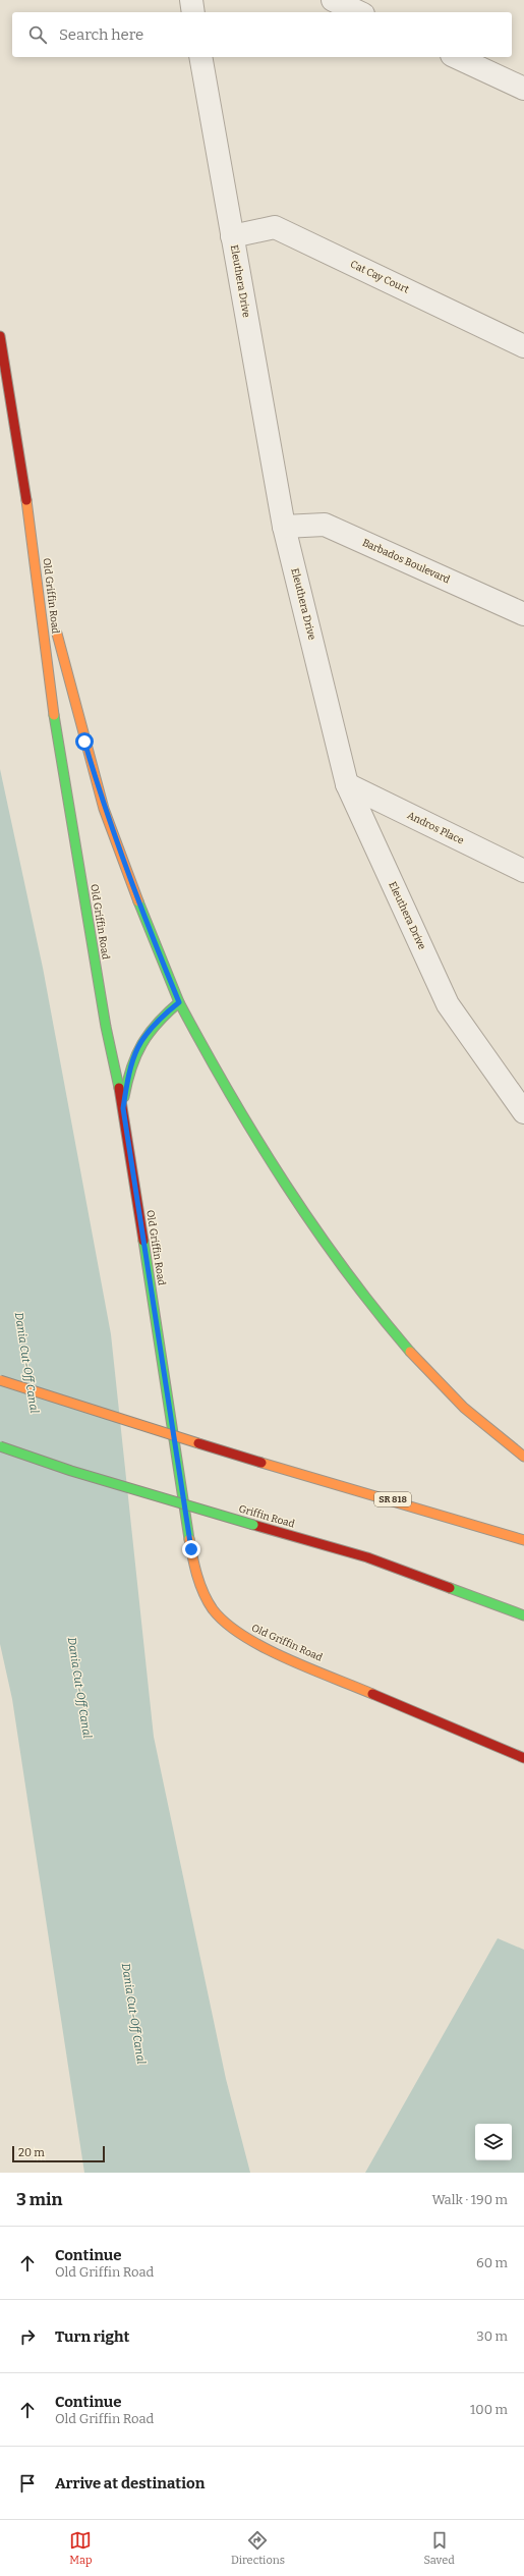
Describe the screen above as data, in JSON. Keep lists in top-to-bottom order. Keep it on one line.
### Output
{"streets":{"street":["Cat Cay Court","Eleuthera Drive","Barbados Boulevard","Old Griffin Road","Andros Place","SR 818","Griffin Road"]},"crossings":[["Cat Cay Court","Eleuthera Drive"],["Eleuthera Drive","Barbados Boulevard"],["Eleuthera Drive","Andros Place"]],"water":["Dania Cut-Off Canal"],"scale_bar":"20 m","page":{"search":"Search here","scale":"20 m","heading":["3 min","Walk · 190 m"],"list":[["Continue","Old Griffin Road","60 m"],["Turn right","30 m"],["Continue","Old Griffin Road","100 m"],"Arrive at destination"],"nav":["Map","Directions","Saved"]}}
